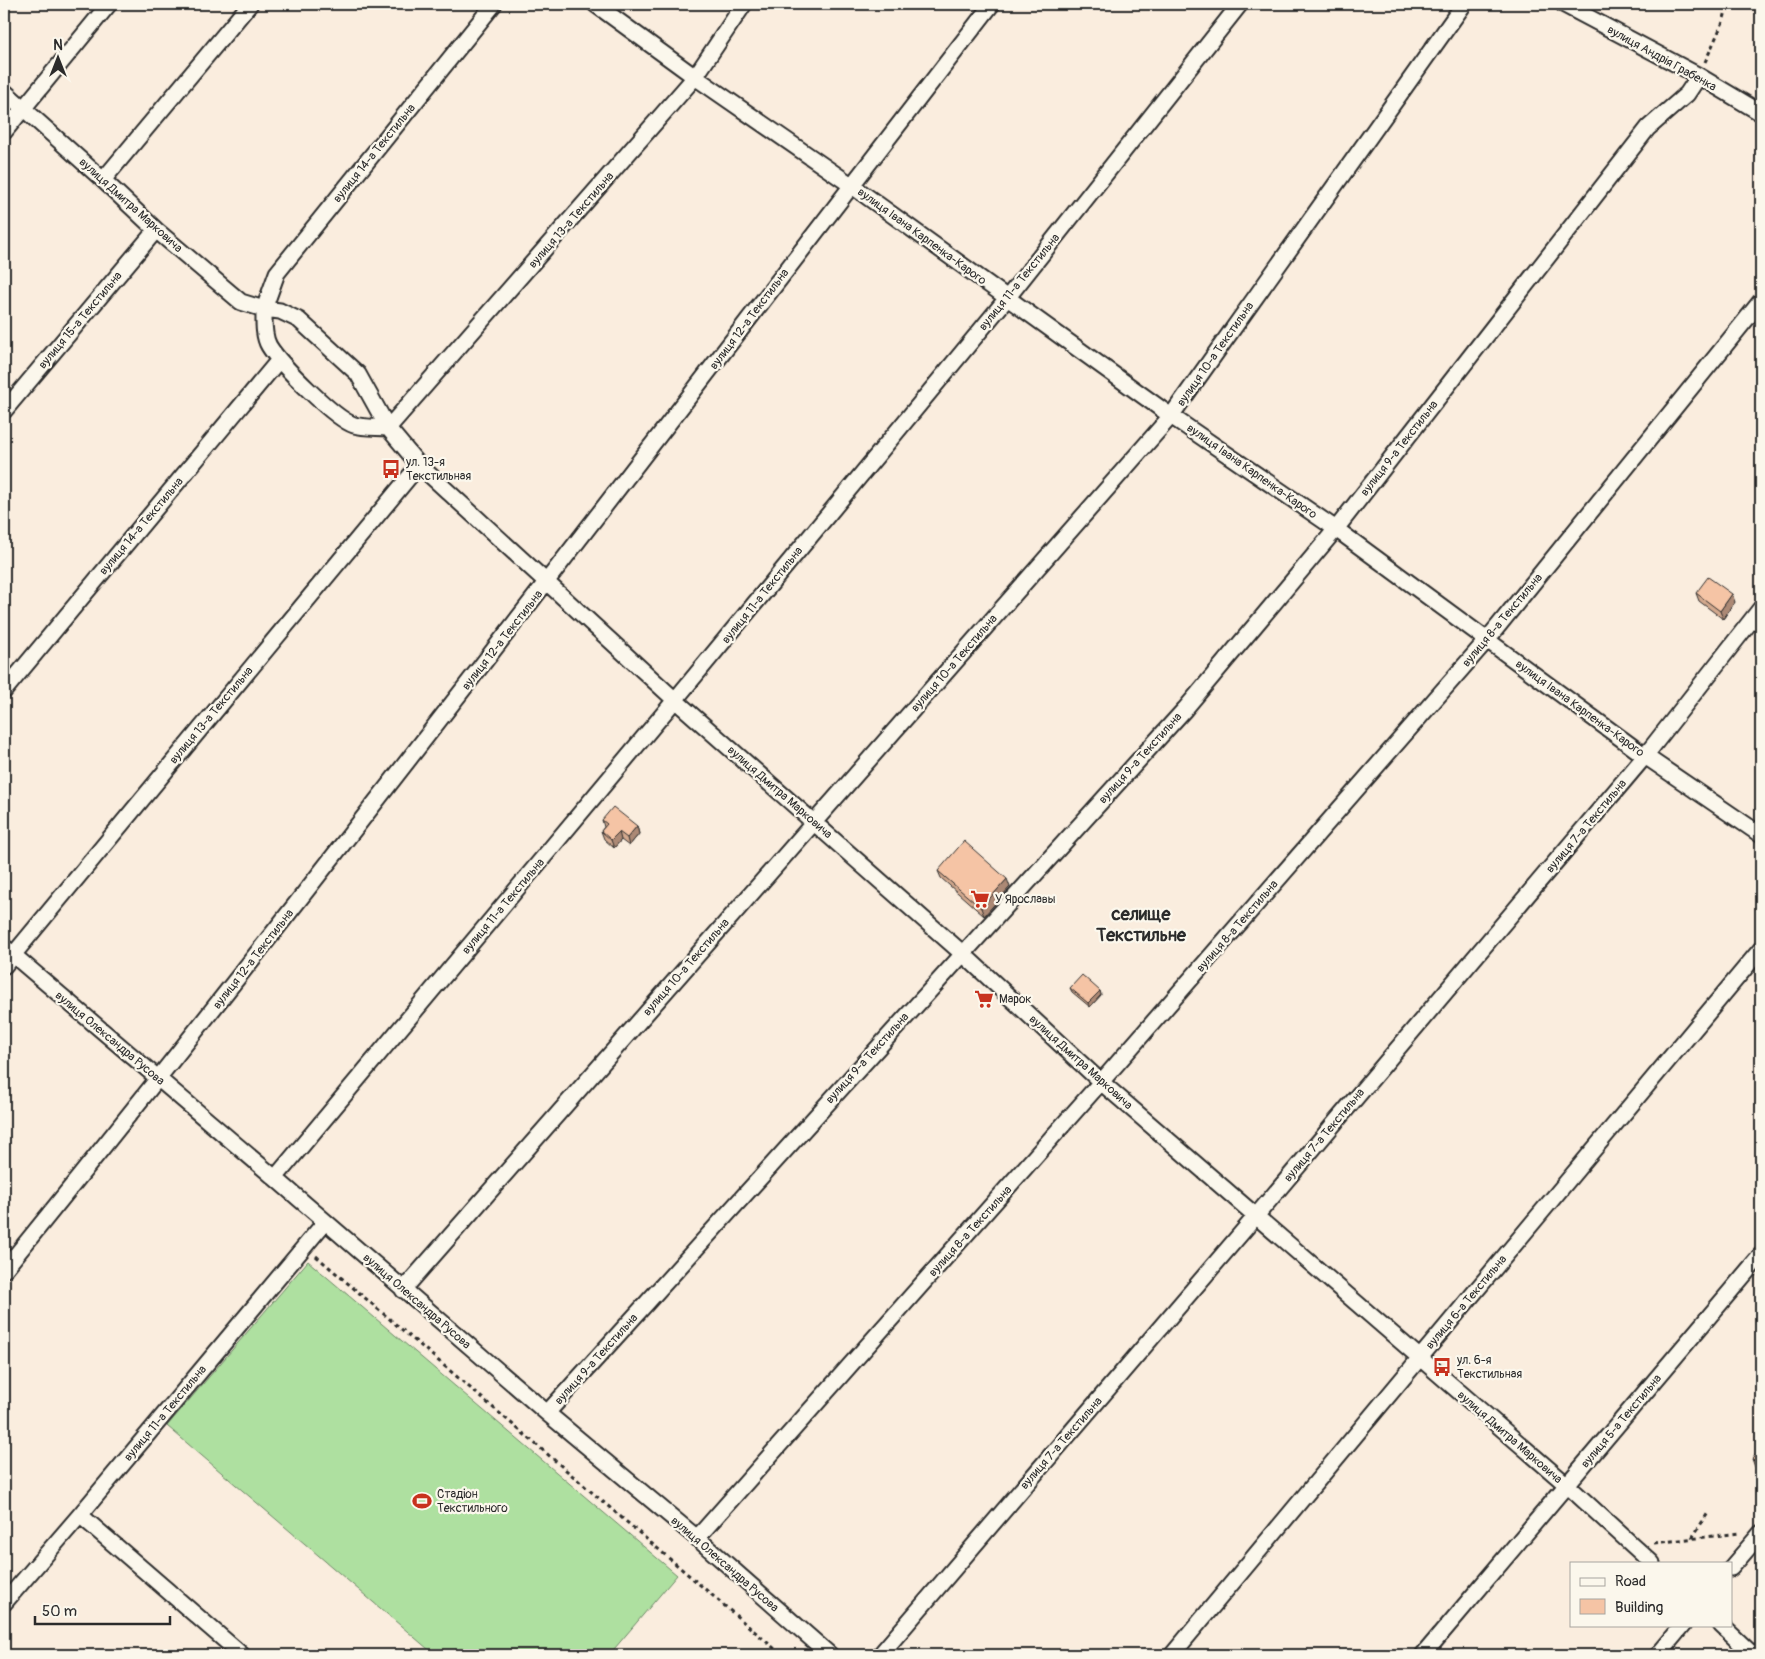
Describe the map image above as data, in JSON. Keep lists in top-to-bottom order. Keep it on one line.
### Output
{"streets":{"street":["вулиця Андрія Грабенка","вулиця 14-а Текстильна","вулиця Дмитра Марковича","вулиця 13-а Текстильна","вулиця Івана Карпенка-Карого","вулиця 11-а Текстильна","вулиця 12-а Текстильна","вулиця 15-а Текстильна","вулиця 10-а Текстильна","вулиця 9-а Текстильна","вулиця 8-а Текстильна","вулиця 7-а Текстильна","вулиця Олександра Русова","вулиця 6-а Текстильна","вулиця 5-а Текстильна"]},"crossings":[["вулиця Андрія Грабенка","вулиця 9-а Текстильна"],["вулиця 14-а Текстильна","вулиця Дмитра Марковича"],["вулиця Дмитра Марковича","вулиця 13-а Текстильна"],["вулиця Дмитра Марковича","вулиця 11-а Текстильна"],["вулиця Дмитра Марковича","вулиця 12-а Текстильна"],["вулиця Дмитра Марковича","вулиця 15-а Текстильна"],["вулиця Дмитра Марковича","вулиця 10-а Текстильна"],["вулиця Дмитра Марковича","вулиця 9-а Текстильна"],["вулиця Дмитра Марковича","вулиця 8-а Текстильна"],["вулиця Дмитра Марковича","вулиця 7-а Текстильна"],["вулиця Дмитра Марковича","вулиця 6-а Текстильна"],["вулиця Дмитра Марковича","вулиця 5-а Текстильна"],["вулиця 13-а Текстильна","вулиця Івана Карпенка-Карого"],["вулиця 13-а Текстильна","вулиця Олександра Русова"],["вулиця Івана Карпенка-Карого","вулиця 11-а Текстильна"],["вулиця Івана Карпенка-Карого","вулиця 12-а Текстильна"],["вулиця Івана Карпенка-Карого","вулиця 10-а Текстильна"],["вулиця Івана Карпенка-Карого","вулиця 9-а Текстильна"],["вулиця Івана Карпенка-Карого","вулиця 8-а Текстильна"],["вулиця Івана Карпенка-Карого","вулиця 7-а Текстильна"],["вулиця 11-а Текстильна","вулиця Олександра Русова"],["вулиця 12-а Текстильна","вулиця Олександра Русова"],["вулиця 10-а Текстильна","вулиця Олександра Русова"],["вулиця 9-а Текстильна","вулиця Олександра Русова"],["вулиця 8-а Текстильна","вулиця Олександра Русова"]],"districts":["селище Текстильне"],"places":{"bus stop":["ул. 13-я Текстильная","ул. 6-я Текстильная"],"supermarket":["У Ярославы","Марок"],"sports":["Стадіон Текстильного"]},"legend":["Road","Building"],"scale_bar":"50 m","north":"top"}
